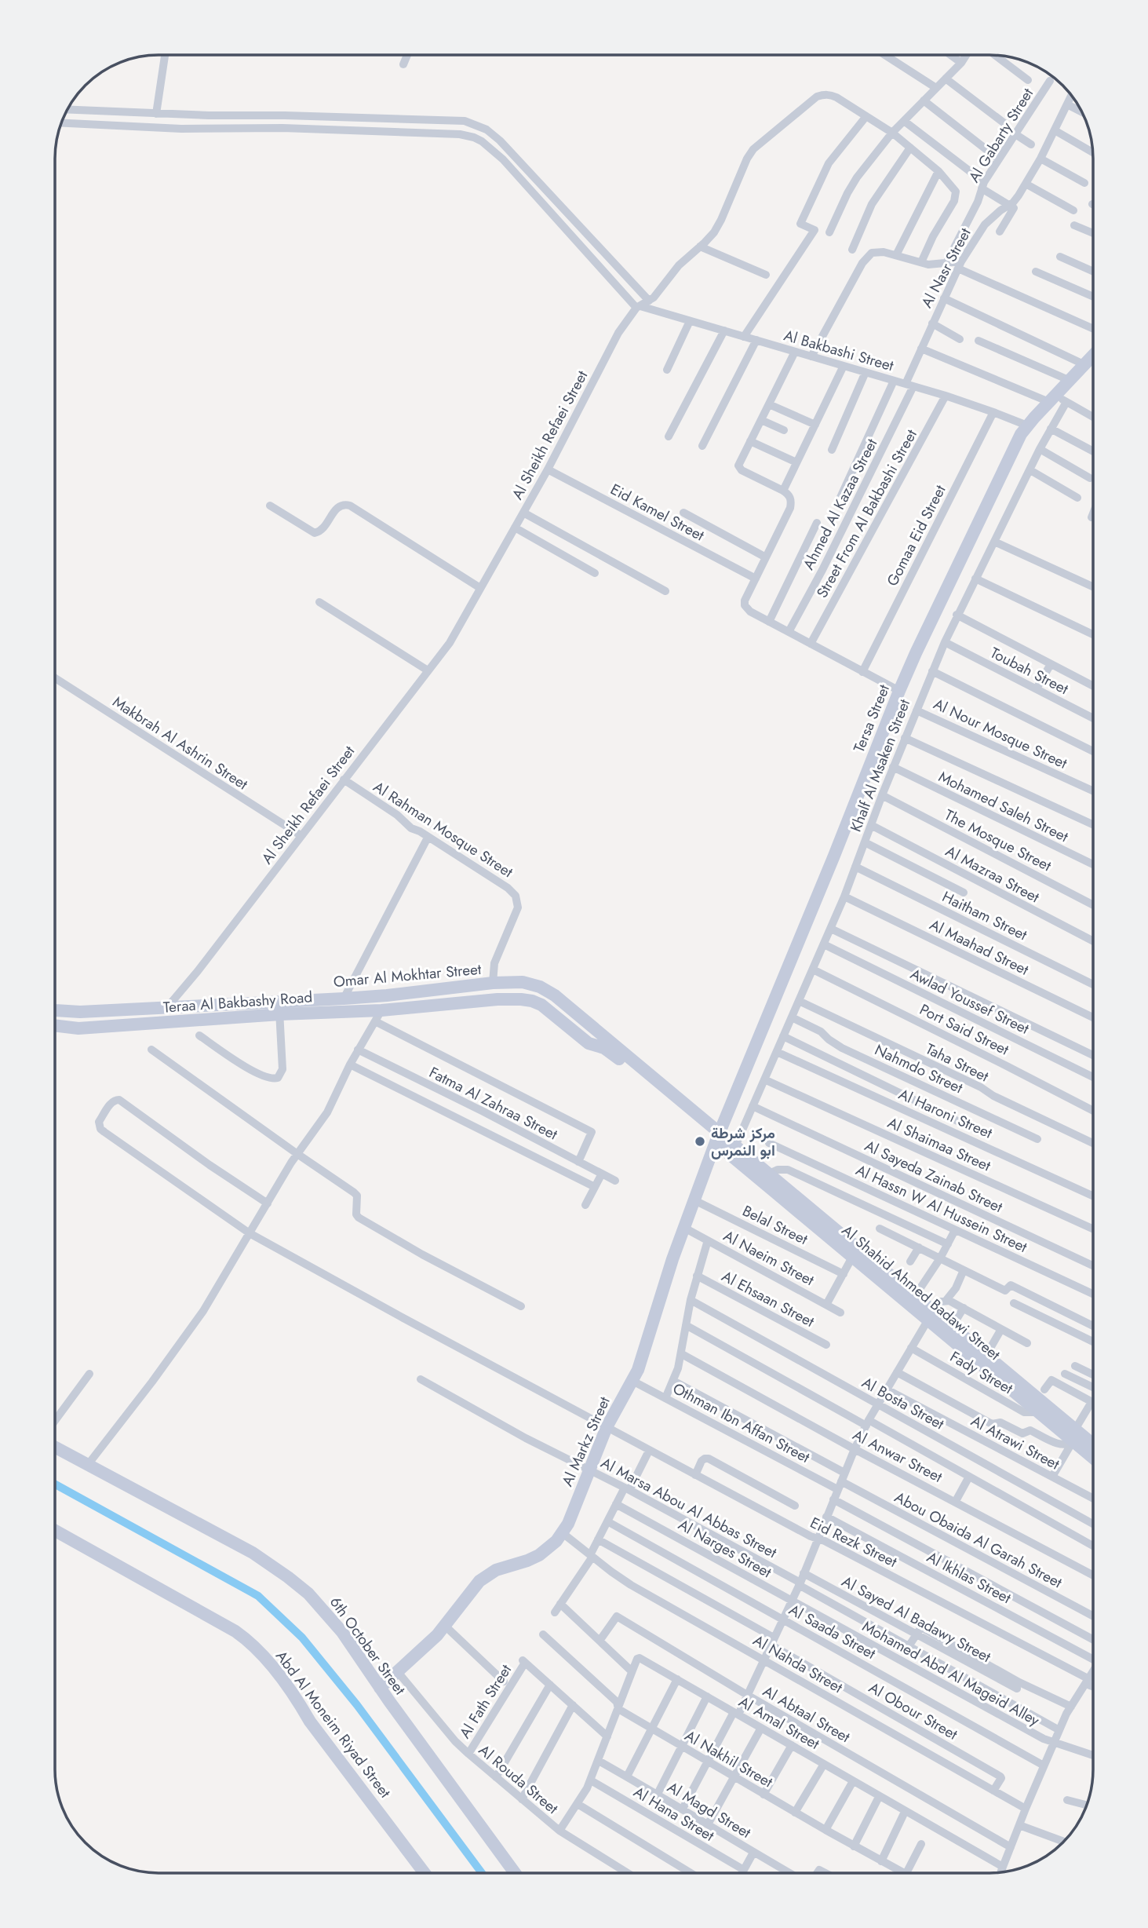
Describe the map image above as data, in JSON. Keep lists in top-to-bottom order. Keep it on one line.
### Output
{"streets":{"street":["Al Gabarty Street","Al Nasr Street","Al Bakbashi Street","Al Sheikh Refaei Street","Ahmed Al Kazaa Street","Eid Kamel Street","Street From Al Bakbashi Street","Gomaa Eid Street","Toubah Street","Tersa Street","Al Nour Mosque Street","Makbrah Al Ashrin Street","Khalf Al Msaken Street","Mohamed Saleh Street","Al Rahman Mosque Street","The Mosque Street","Al Mazraa Street","Haitham Street","Al Maahad Street","Omar Al Mokhtar Street","Awlad Youssef Street","Teraa Al Bakbashy Road","Port Said Street","Taha Street","Nahmdo Street","Fatma Al Zahraa Street","Al Haroni Street","Al Shaimaa Street","Al Sayeda Zainab Street","Al Hassn W Al Hussein Street","Belal Street","Al Naeim Street","Al Shahid Ahmed Badawi Street","Al Ehsaan Street","Fady Street","Al Bosta Street","Othman Ibn Affan Street","Al Markz Street","Al Atrawi Street","Al Anwar Street","Al Marsa Abou Al Abbas Street","Abou Obaida Al Garah Street","Eid Rezk Street","Al Narges Street","Al Ikhlas Street","Al Sayed Al Badawy Street","Al Saada Street","6th October Street","Al Nahda Street","Mohamed Abd Al Mageid Alley","Al Fath Street","Al Obour Street","Al Abtaal Street","Al Amal Street","Abd Al Moneim Riyad Street","Al Nakhil Street","Al Rouda Street","Al Magd Street","Al Hana Street"]},"crossings":[["Al Nasr Street","Al Bakbashi Street"],["Al Nasr Street","Ahmed Al Kazaa Street"],["Al Bakbashi Street","Al Sheikh Refaei Street"],["Al Bakbashi Street","Ahmed Al Kazaa Street"],["Al Bakbashi Street","Street From Al Bakbashi Street"],["Al Bakbashi Street","Gomaa Eid Street"],["Al Bakbashi Street","Tersa Street"],["Al Sheikh Refaei Street","Eid Kamel Street"],["Al Sheikh Refaei Street","Makbrah Al Ashrin Street"],["Al Sheikh Refaei Street","Al Rahman Mosque Street"],["Al Sheikh Refaei Street","Omar Al Mokhtar Street"],["Toubah Street","Khalf Al Msaken Street"],["Tersa Street","Khalf Al Msaken Street"],["Tersa Street","Omar Al Mokhtar Street"],["Tersa Street","Al Shahid Ahmed Badawi Street"],["Tersa Street","Al Markz Street"],["Al Nour Mosque Street","Khalf Al Msaken Street"],["Khalf Al Msaken Street","Mohamed Saleh Street"],["Khalf Al Msaken Street","The Mosque Street"],["Khalf Al Msaken Street","Al Mazraa Street"],["Khalf Al Msaken Street","Haitham Street"],["Khalf Al Msaken Street","Al Maahad Street"],["Khalf Al Msaken Street","Awlad Youssef Street"],["Khalf Al Msaken Street","Port Said Street"],["Khalf Al Msaken Street","Taha Street"],["Khalf Al Msaken Street","Nahmdo Street"],["Khalf Al Msaken Street","Al Haroni Street"],["Khalf Al Msaken Street","Al Shaimaa Street"],["Khalf Al Msaken Street","Al Sayeda Zainab Street"],["Khalf Al Msaken Street","Al Shahid Ahmed Badawi Street"],["Al Rahman Mosque Street","Omar Al Mokhtar Street"],["Omar Al Mokhtar Street","Teraa Al Bakbashy Road"],["Omar Al Mokhtar Street","Al Shahid Ahmed Badawi Street"],["Omar Al Mokhtar Street","Al Markz Street"],["Belal Street","Al Markz Street"],["Al Naeim Street","Al Markz Street"],["Al Shahid Ahmed Badawi Street","Fady Street"],["Al Shahid Ahmed Badawi Street","Al Markz Street"],["Othman Ibn Affan Street","Al Markz Street"],["Othman Ibn Affan Street","Abou Obaida Al Garah Street"],["Al Markz Street","Al Marsa Abou Al Abbas Street"],["Al Markz Street","Eid Rezk Street"],["Al Markz Street","6th October Street"],["Al Markz Street","Al Nahda Street"],["Al Markz Street","Al Rouda Street"],["Al Narges Street","Mohamed Abd Al Mageid Alley"],["Al Nahda Street","Al Obour Street"],["Al Fath Street","Al Rouda Street"]],"places":["مركز شرطة ابو النمرس"]}
